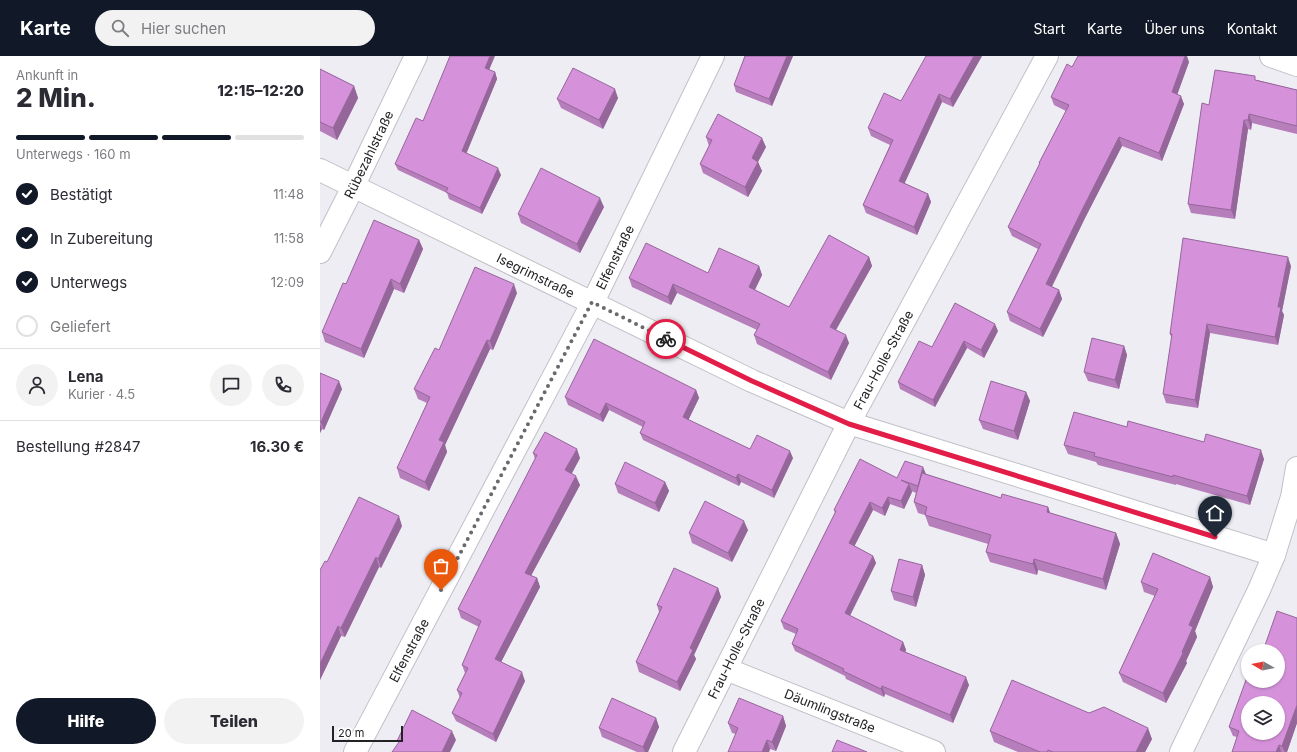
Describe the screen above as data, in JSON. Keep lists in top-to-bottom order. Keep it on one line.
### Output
{"streets":{"street":["Rübezahlstraße","Elfenstraße","Isegrimstraße","Frau-Holle-Straße","Däumlingstraße"]},"crossings":[["Rübezahlstraße","Isegrimstraße"],["Elfenstraße","Isegrimstraße"],["Isegrimstraße","Frau-Holle-Straße"],["Frau-Holle-Straße","Däumlingstraße"]],"scale_bar":"20 m","north":"left","page":{"header":"Karte","search":"Hier suchen","nav":["Start","Karte","Über uns","Kontakt"],"heading":["2 Min.","Ankunft in","12:15–12:20"],"panel":["Lena","Kurier · 4.5","Bestellung #2847","16.30 €"],"bar":"Unterwegs · 160 m","list":[["Bestätigt","11:48"],["In Zubereitung","11:58"],["Unterwegs","12:09"],"Geliefert"],"buttons":["Hilfe","Teilen"],"scale":"20 m"}}
